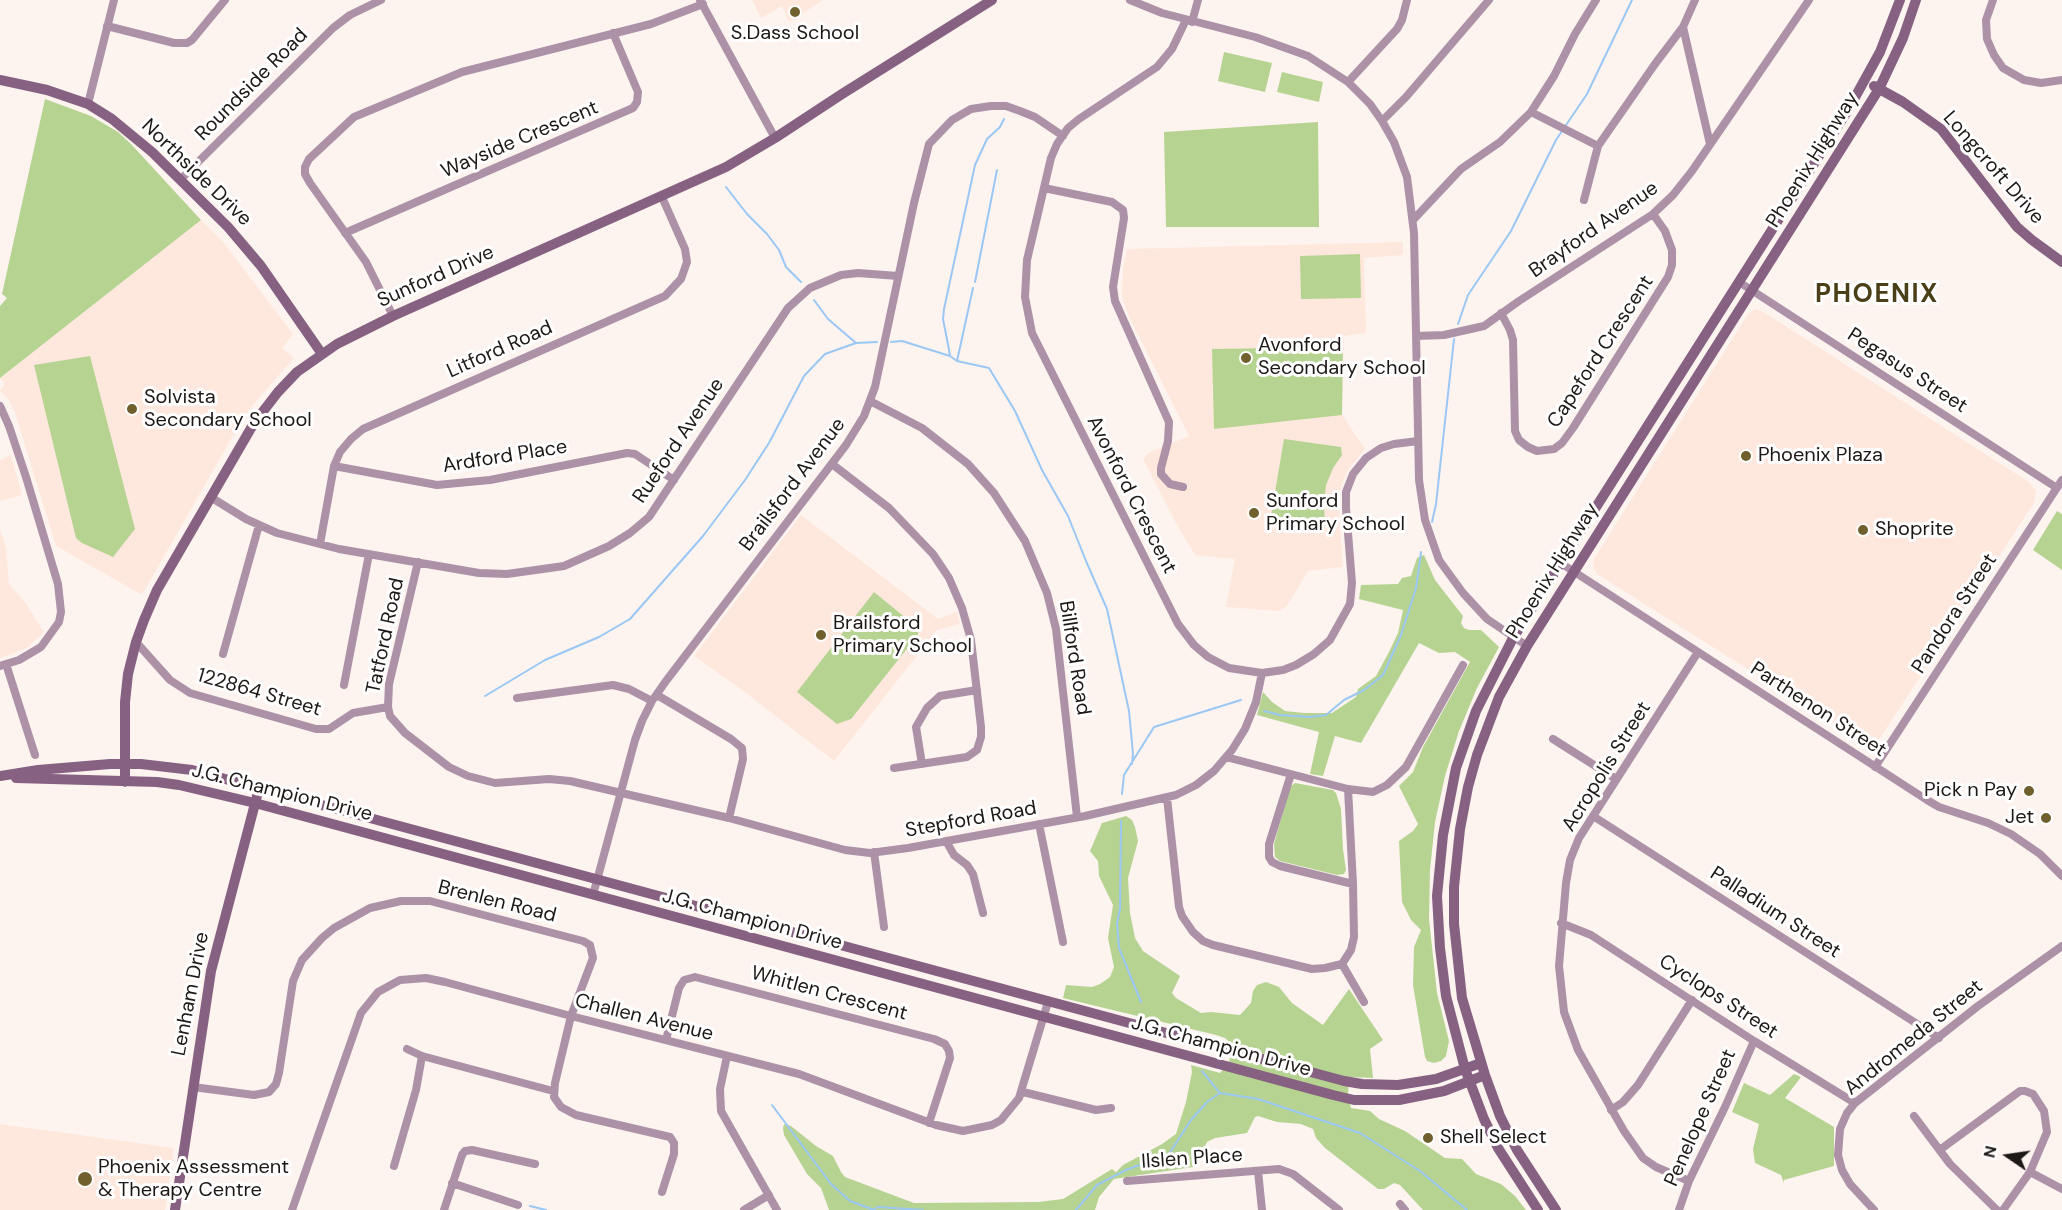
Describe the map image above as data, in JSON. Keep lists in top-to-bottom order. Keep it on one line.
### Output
{"streets":{"main road":["Phoenix Highway","Longcroft Drive","Northside Drive","Sunford Drive","J.G. Champion Drive","Lenham Drive"],"street":["Roundside Road","Wayside Crescent","Brayford Avenue","Litford Road","Capeford Crescent","Pegasus Street","Rueford Avenue","Ardford Place","Brailsford Avenue","Avonford Crescent","Pandora Street","Tatford Road","Billford Road","122864 Street","Parthenon Street","Acropolis Street","Stepford Road","Brenlen Road","Palladium Street","Whitlen Crescent","Cyclops Street","Challen Avenue","Andromeda Street","Penelope Street","Ilslen Place"]},"crossings":[["Roundside Road","Northside Drive"],["Phoenix Highway","Longcroft Drive"],["Phoenix Highway","Pegasus Street"],["Phoenix Highway","Parthenon Street"],["Phoenix Highway","J.G. Champion Drive"],["Northside Drive","Sunford Drive"],["Brayford Avenue","Capeford Crescent"],["Sunford Drive","Litford Road"],["Sunford Drive","Rueford Avenue"],["Sunford Drive","122864 Street"],["Sunford Drive","J.G. Champion Drive"],["Litford Road","Rueford Avenue"],["Litford Road","Ardford Place"],["Pegasus Street","Pandora Street"],["Rueford Avenue","Ardford Place"],["Rueford Avenue","Brailsford Avenue"],["Rueford Avenue","Tatford Road"],["Brailsford Avenue","Avonford Crescent"],["Brailsford Avenue","Tatford Road"],["Brailsford Avenue","Billford Road"],["Brailsford Avenue","J.G. Champion Drive"],["Brailsford Avenue","Stepford Road"],["Avonford Crescent","Stepford Road"],["Pandora Street","Parthenon Street"],["Tatford Road","122864 Street"],["Tatford Road","Stepford Road"],["Billford Road","Stepford Road"],["Parthenon Street","Acropolis Street"],["Acropolis Street","Palladium Street"],["Acropolis Street","Cyclops Street"],["Acropolis Street","Penelope Street"],["J.G. Champion Drive","Lenham Drive"],["J.G. Champion Drive","Challen Avenue"],["Brenlen Road","Lenham Drive"],["Brenlen Road","Challen Avenue"],["Palladium Street","Andromeda Street"],["Whitlen Crescent","Challen Avenue"],["Cyclops Street","Andromeda Street"],["Cyclops Street","Penelope Street"]],"districts":["PHOENIX"],"places":["S.Dass School","Avonford Secondary School","Solvista Secondary School","Phoenix Plaza","Sunford Primary School","Shoprite","Brailsford Primary School","Pick n Pay","Jet","Shell Select","Phoenix Assessment & Therapy Centre"],"north":"left"}
